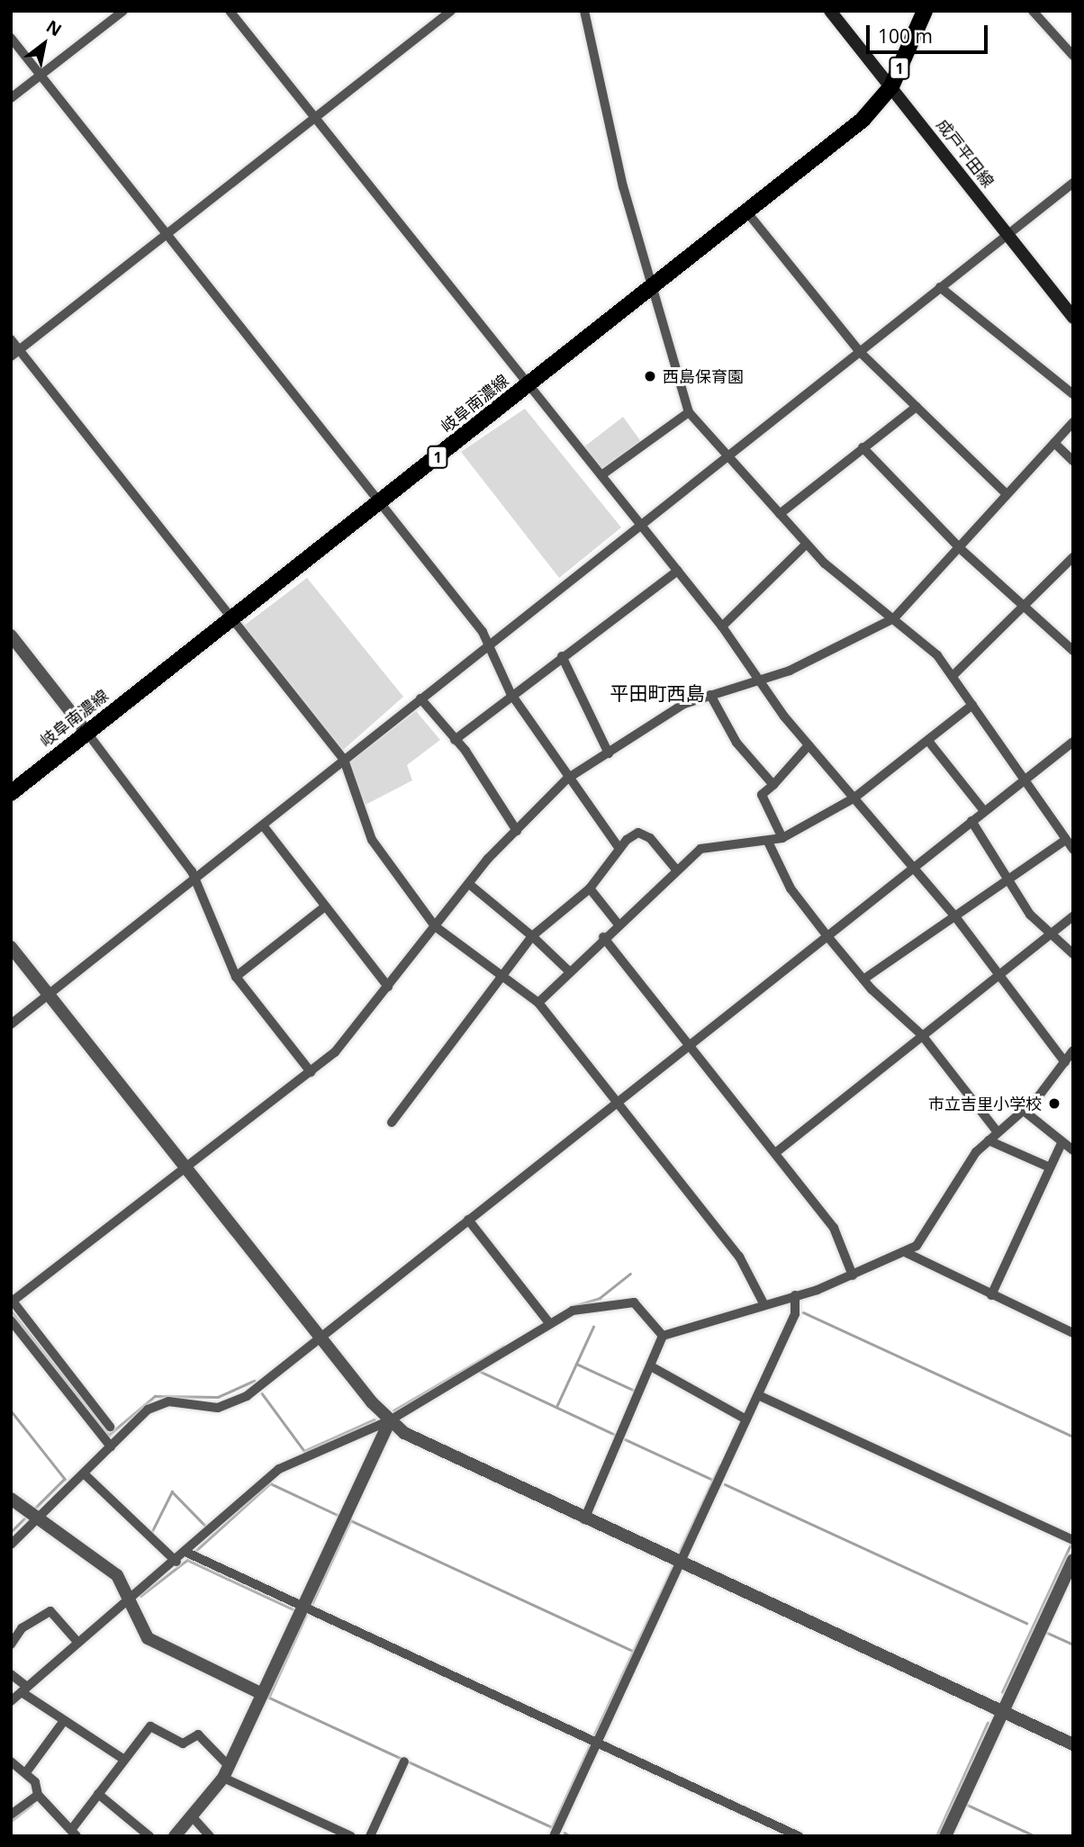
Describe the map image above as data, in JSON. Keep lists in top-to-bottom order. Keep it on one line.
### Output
{"streets":{"main road":["1","成戸平田線","岐阜南濃線"]},"crossings":[["成戸平田線","岐阜南濃線"]],"districts":["平田町西島"],"places":["西島保育園","市立吉里小学校"],"scale_bar":"100 m","north":"top right"}
